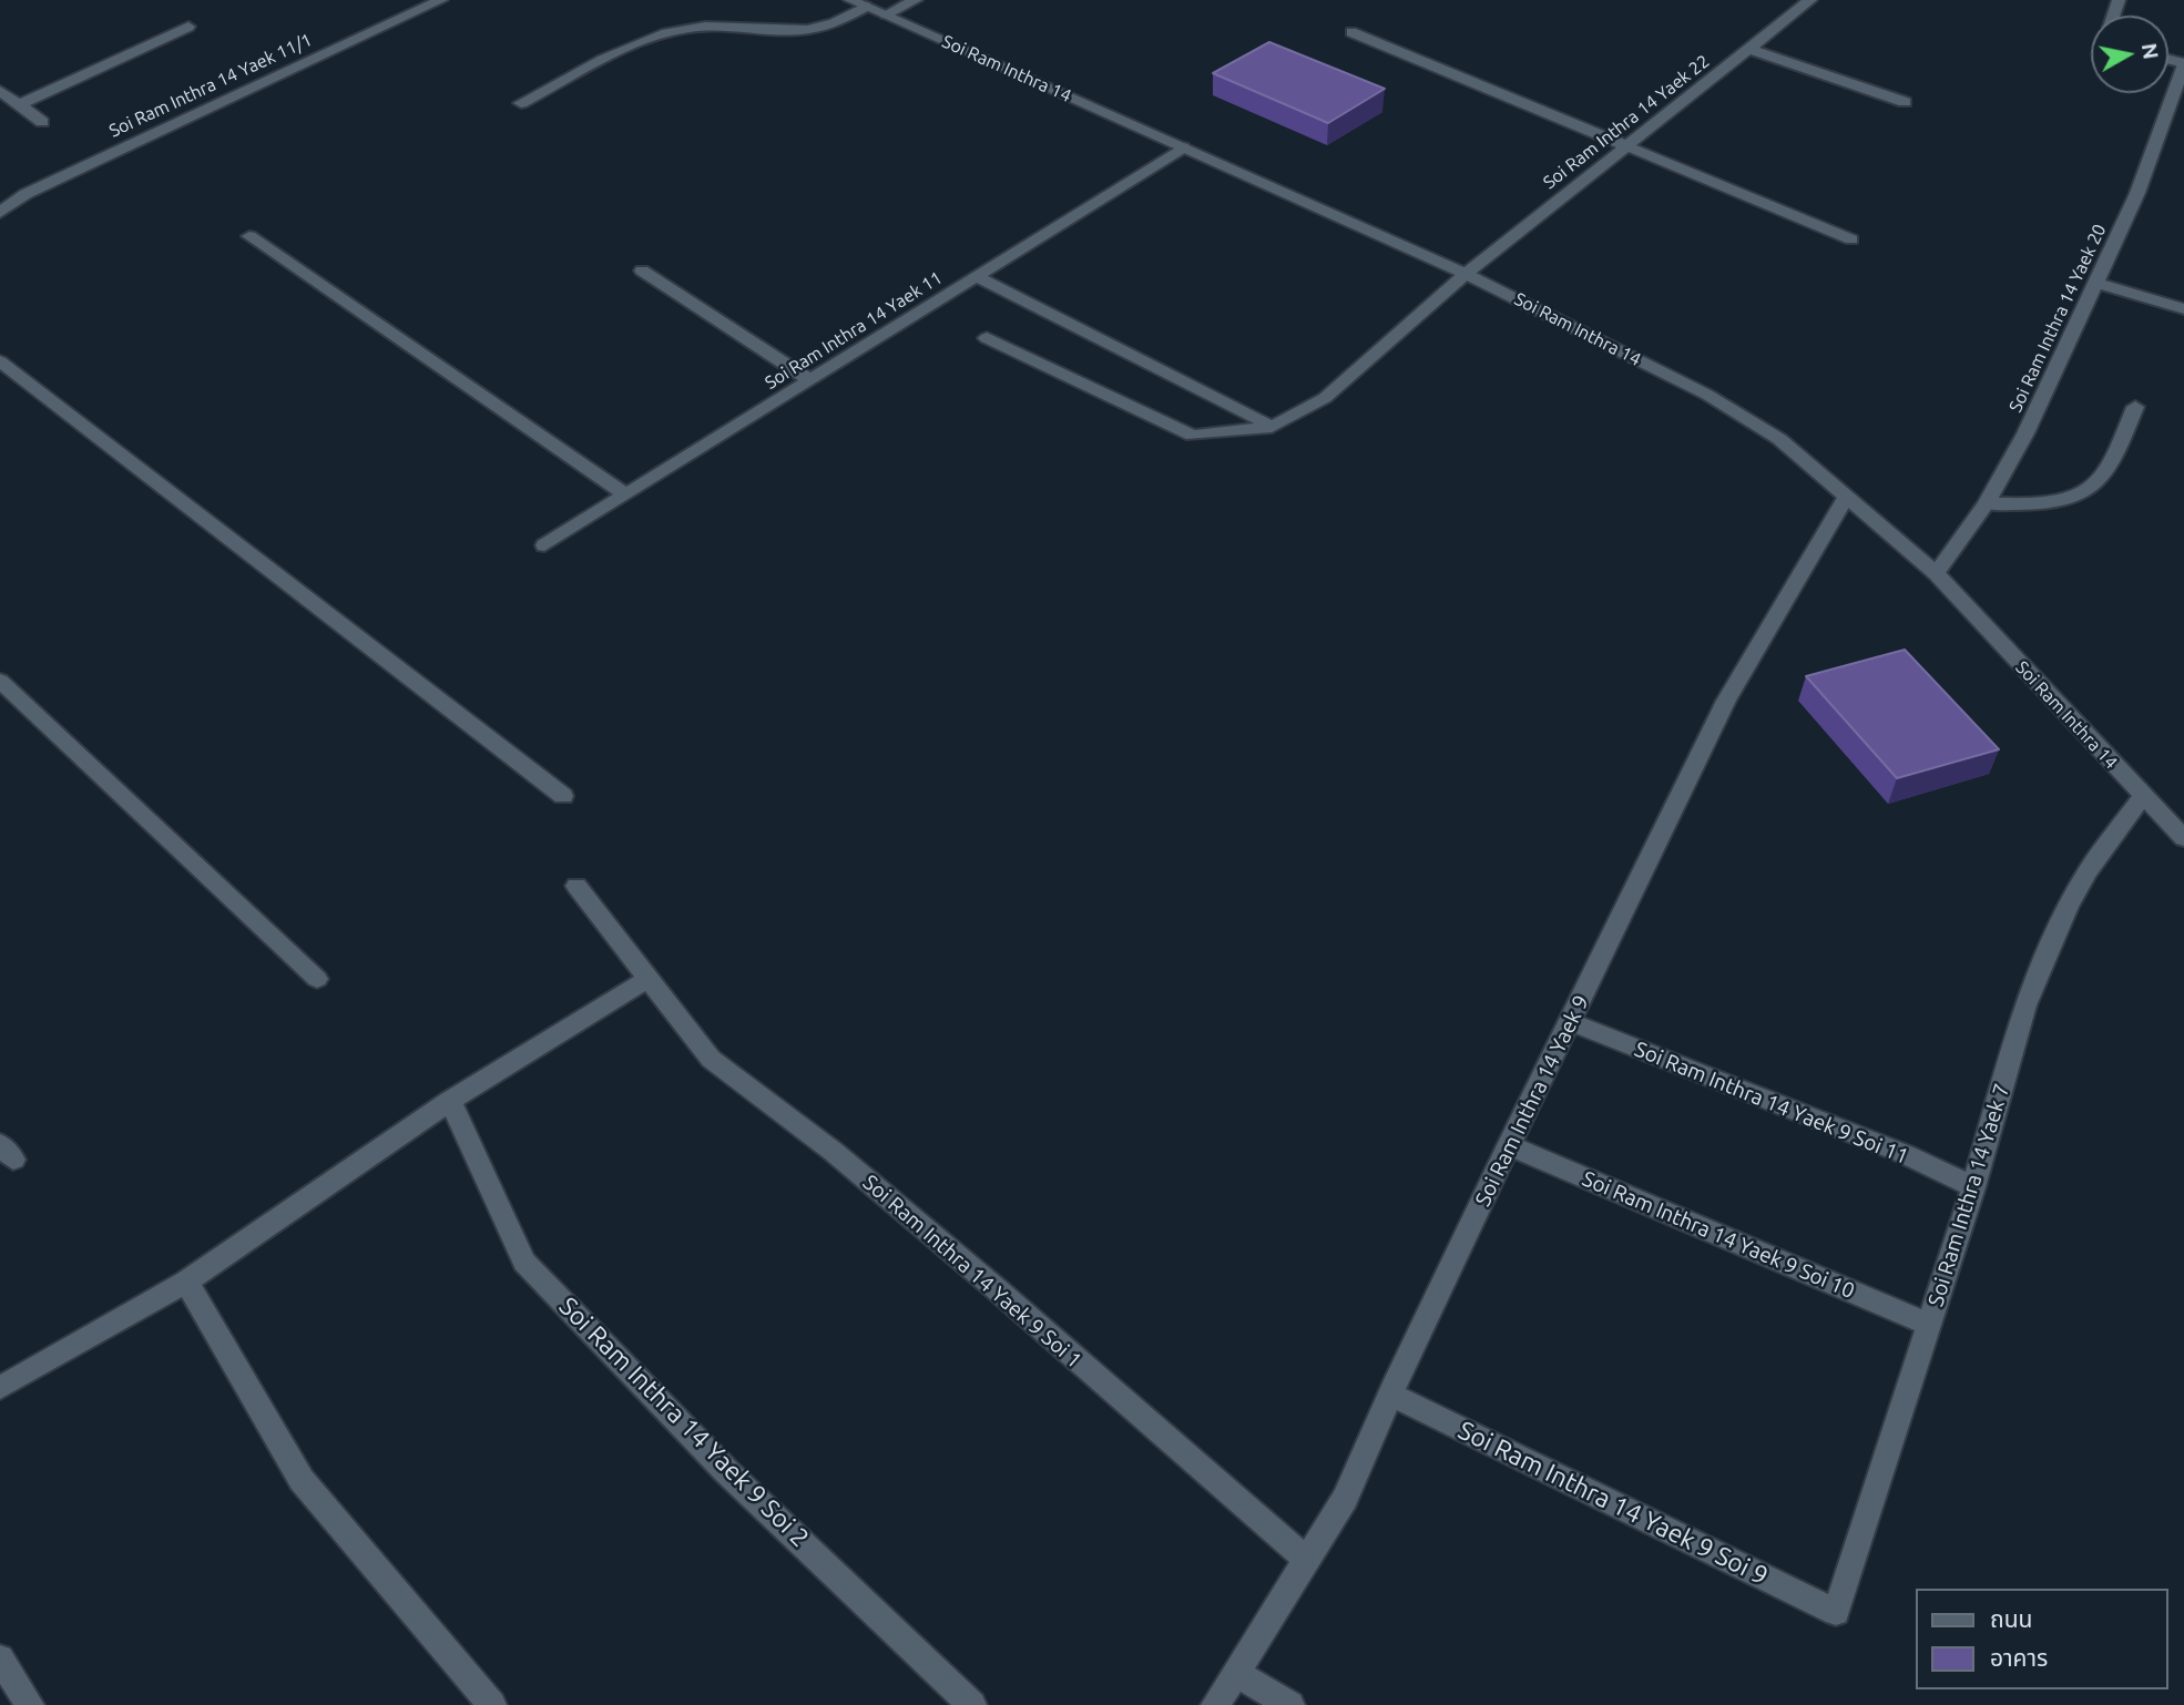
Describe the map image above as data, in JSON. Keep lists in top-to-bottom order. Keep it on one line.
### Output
{"streets":{"street":["Soi Ram Inthra 14","Soi Ram Inthra 14 Yaek 11/1","Soi Ram Inthra 14 Yaek 22","Soi Ram Inthra 14 Yaek 20","Soi Ram Inthra 14 Yaek 11","Soi Ram Inthra 14 Yaek 9","Soi Ram Inthra 14 Yaek 9 Soi 11","Soi Ram Inthra 14 Yaek 7","Soi Ram Inthra 14 Yaek 9 Soi 10","Soi Ram Inthra 14 Yaek 9 Soi 1","Soi Ram Inthra 14 Yaek 9 Soi 2","Soi Ram Inthra 14 Yaek 9 Soi 9"]},"crossings":[["Soi Ram Inthra 14","Soi Ram Inthra 14 Yaek 22"],["Soi Ram Inthra 14","Soi Ram Inthra 14 Yaek 20"],["Soi Ram Inthra 14","Soi Ram Inthra 14 Yaek 11"],["Soi Ram Inthra 14","Soi Ram Inthra 14 Yaek 9"],["Soi Ram Inthra 14","Soi Ram Inthra 14 Yaek 7"],["Soi Ram Inthra 14 Yaek 9","Soi Ram Inthra 14 Yaek 9 Soi 11"],["Soi Ram Inthra 14 Yaek 9","Soi Ram Inthra 14 Yaek 9 Soi 10"],["Soi Ram Inthra 14 Yaek 9","Soi Ram Inthra 14 Yaek 9 Soi 1"],["Soi Ram Inthra 14 Yaek 9","Soi Ram Inthra 14 Yaek 9 Soi 9"],["Soi Ram Inthra 14 Yaek 9 Soi 11","Soi Ram Inthra 14 Yaek 7"],["Soi Ram Inthra 14 Yaek 7","Soi Ram Inthra 14 Yaek 9 Soi 10"],["Soi Ram Inthra 14 Yaek 7","Soi Ram Inthra 14 Yaek 9 Soi 9"]],"legend":["ถนน","อาคาร"],"north":"right"}
